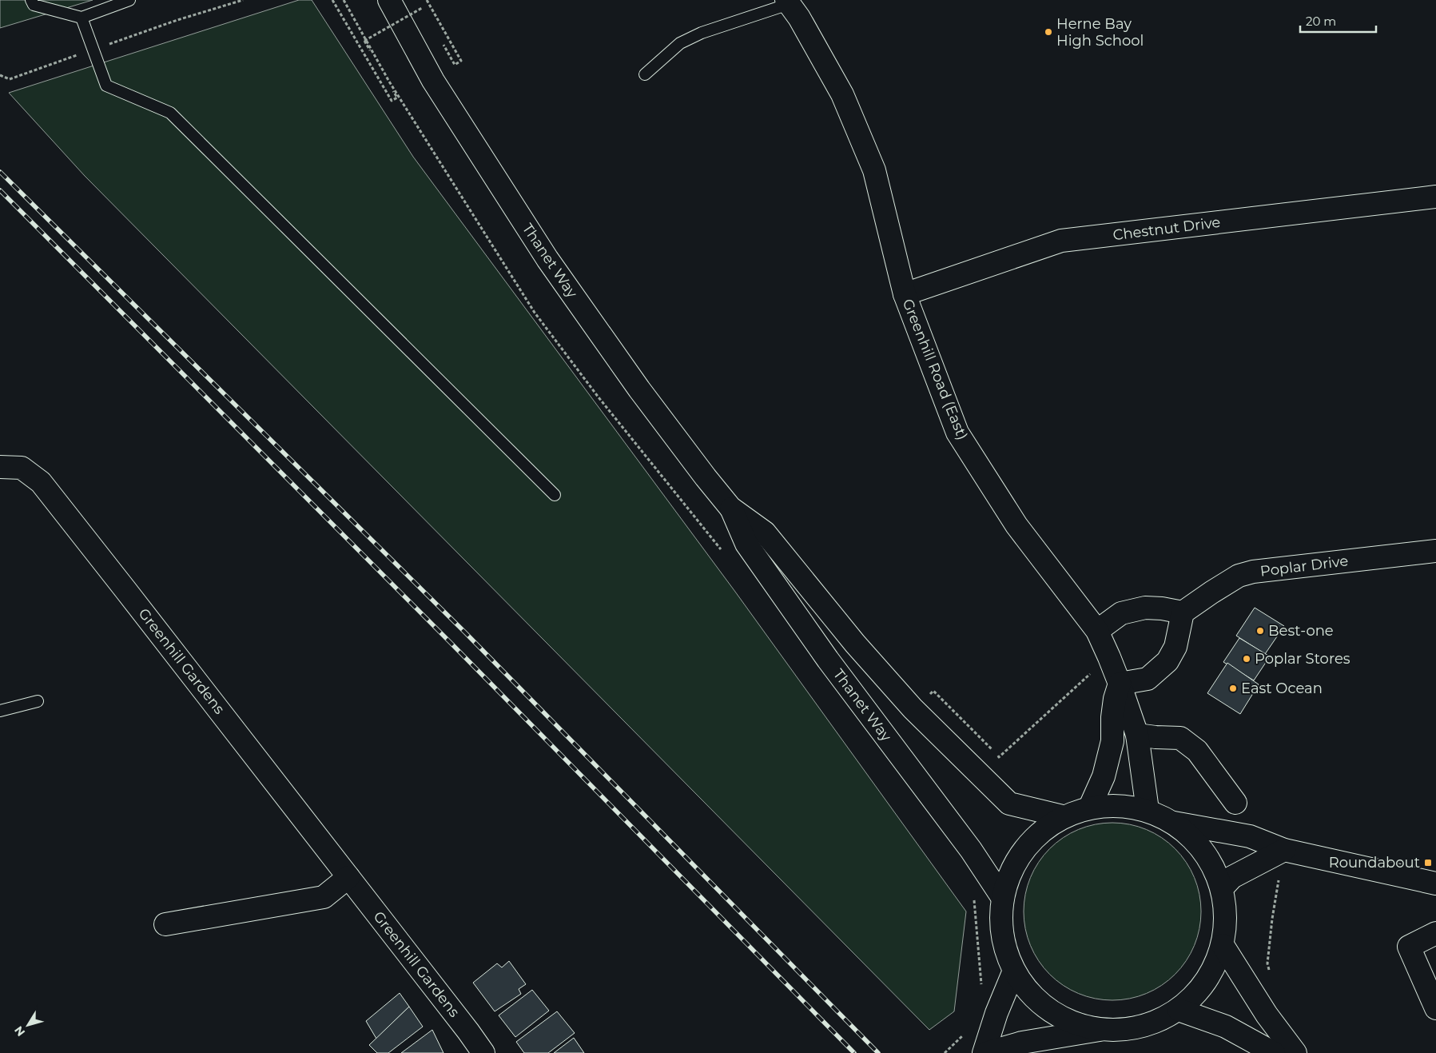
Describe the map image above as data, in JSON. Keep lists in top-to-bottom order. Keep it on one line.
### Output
{"streets":{"street":["Chestnut Drive","Thanet Way","Greenhill Road (East)","Poplar Drive","Greenhill Gardens"]},"crossings":[["Chestnut Drive","Greenhill Road (East)"]],"places":{"other":["Herne Bay High School","Best-one","Poplar Stores","East Ocean"],"transit":["Roundabout"]},"scale_bar":"20 m","north":"bottom left"}
